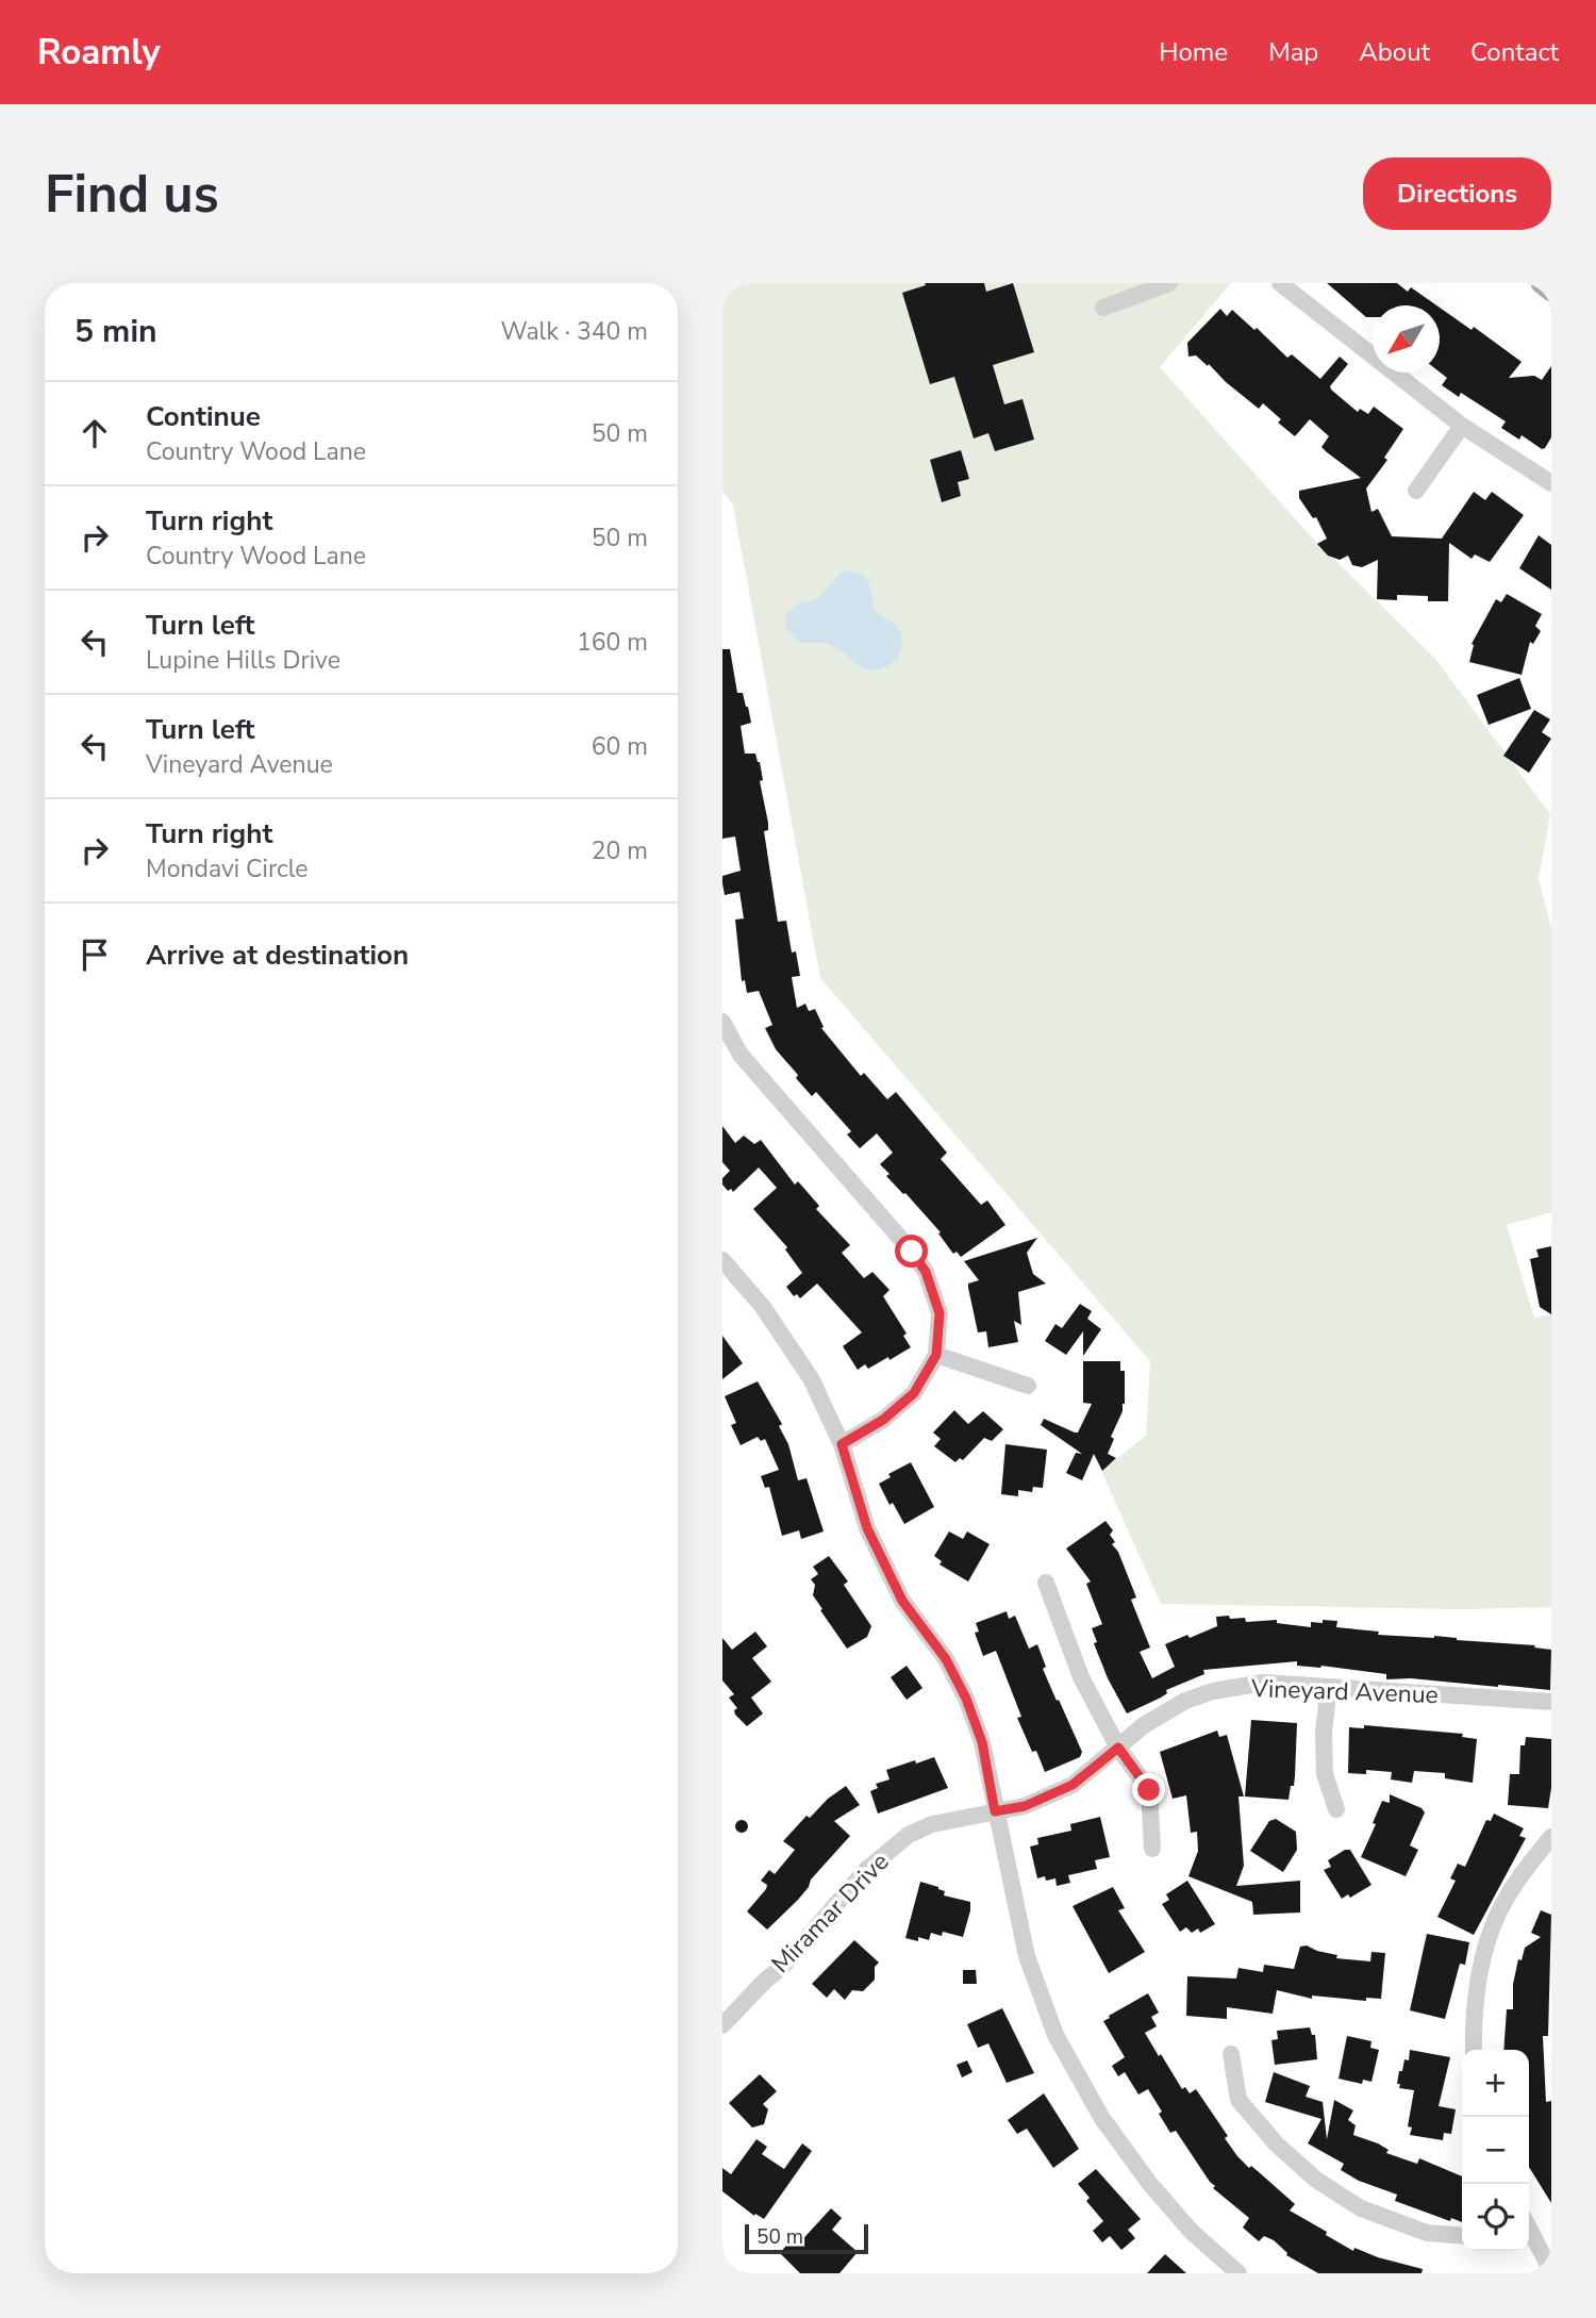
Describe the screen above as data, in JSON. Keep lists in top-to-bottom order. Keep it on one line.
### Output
{"streets":{"street":["Vineyard Avenue","Miramar Drive"]},"crossings":[["Vineyard Avenue","Miramar Drive"]],"scale_bar":"50 m","north":"bottom left","page":{"header":"Roamly","nav":["Home","Map","About","Contact"],"buttons":"Directions","title":"Find us","heading":["5 min","Walk · 340 m"],"list":[["Continue","Country Wood Lane","50 m"],["Turn right","Country Wood Lane","50 m"],["Turn left","Lupine Hills Drive","160 m"],["Turn left","Vineyard Avenue","60 m"],["Turn right","Mondavi Circle","20 m"],"Arrive at destination"],"map_buttons":["+","−"],"scale":"50 m"}}
